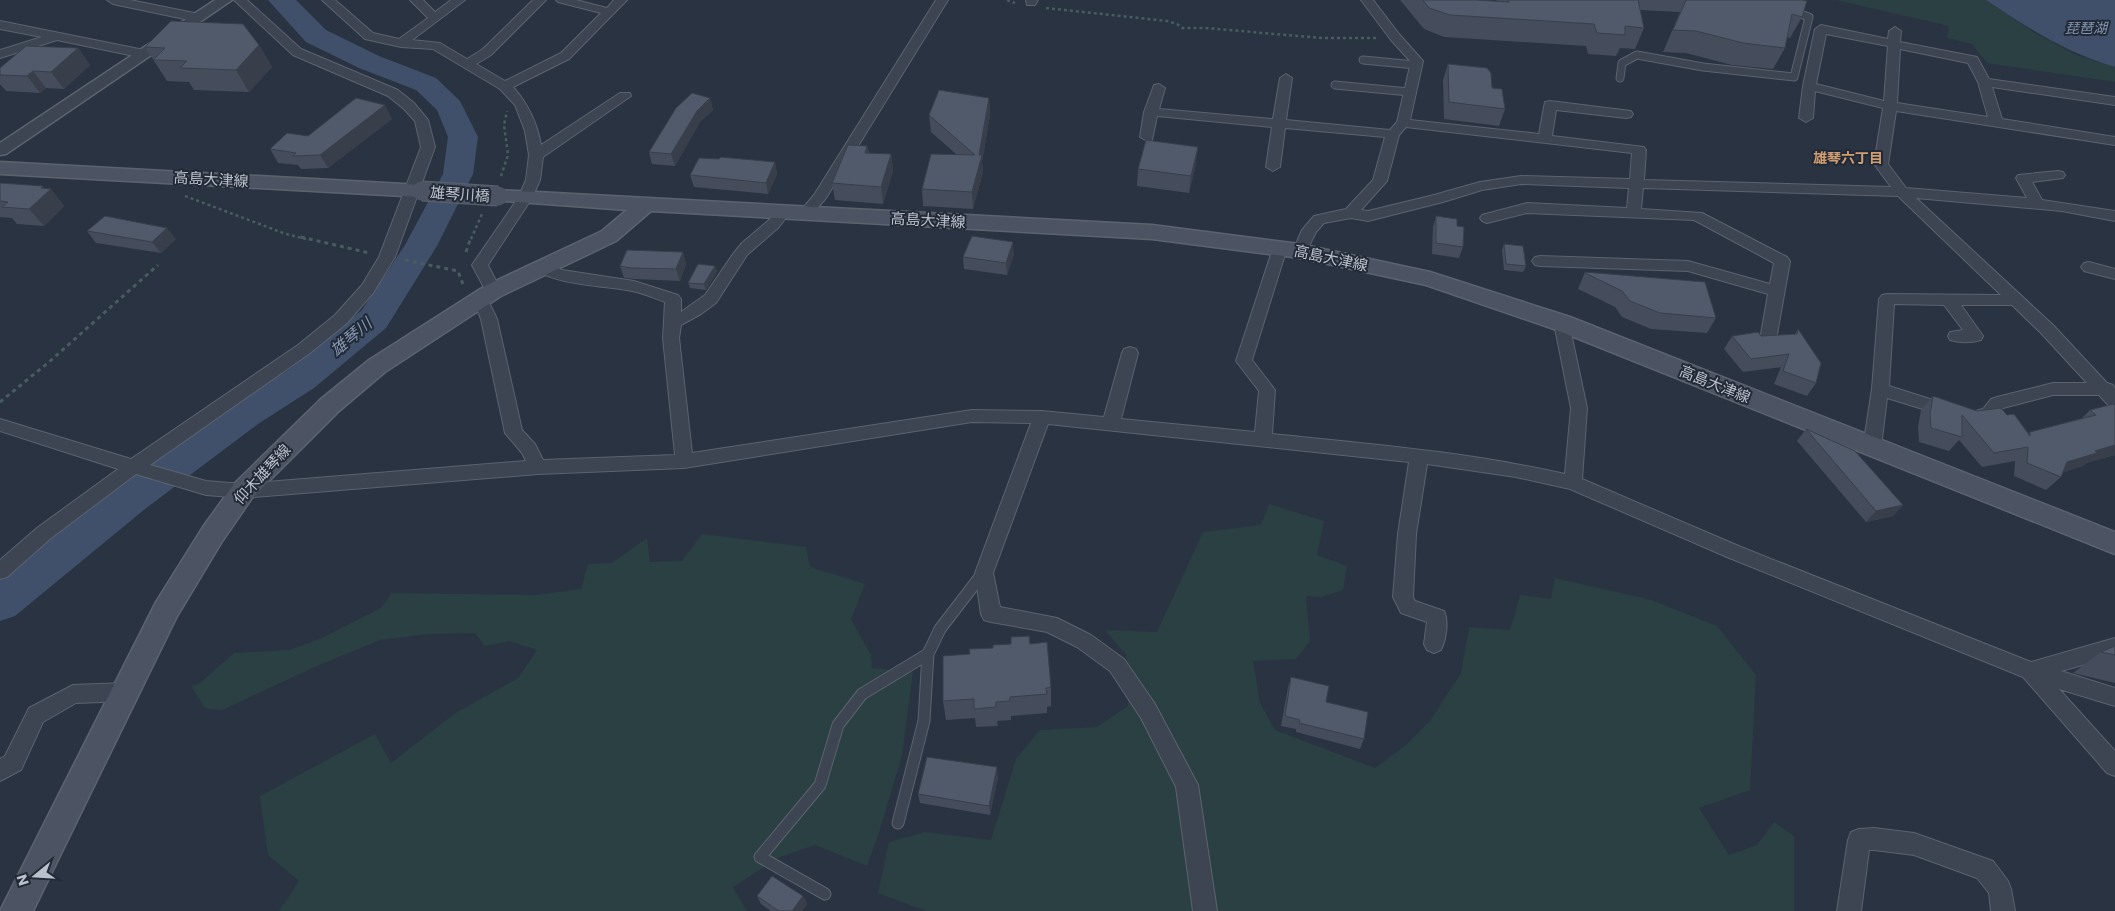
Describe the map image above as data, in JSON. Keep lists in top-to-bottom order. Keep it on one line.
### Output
{"streets":{"main road":["高島大津線","雄琴川橋","仰木雄琴線"]},"crossings":[["高島大津線","雄琴川橋"],["高島大津線","仰木雄琴線"]],"districts":["雄琴六丁目"],"water":["琵琶湖","雄琴川"],"north":"left"}
